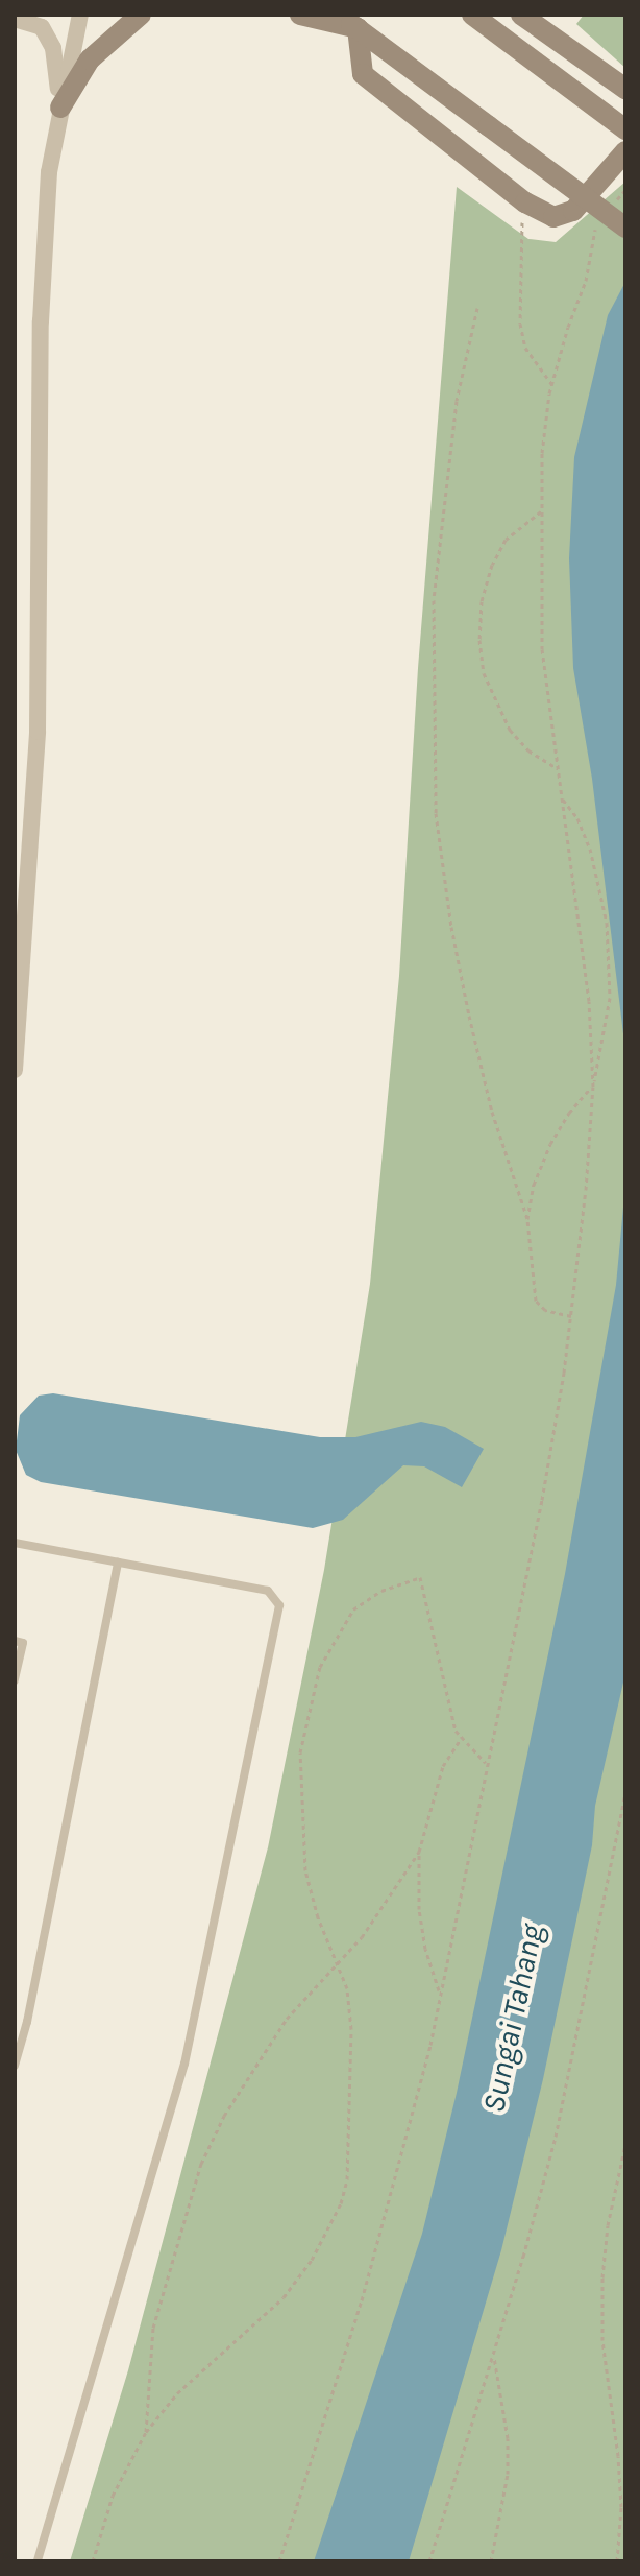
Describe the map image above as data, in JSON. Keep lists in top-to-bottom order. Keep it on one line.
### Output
{"water":["Sungai Tahang"]}
